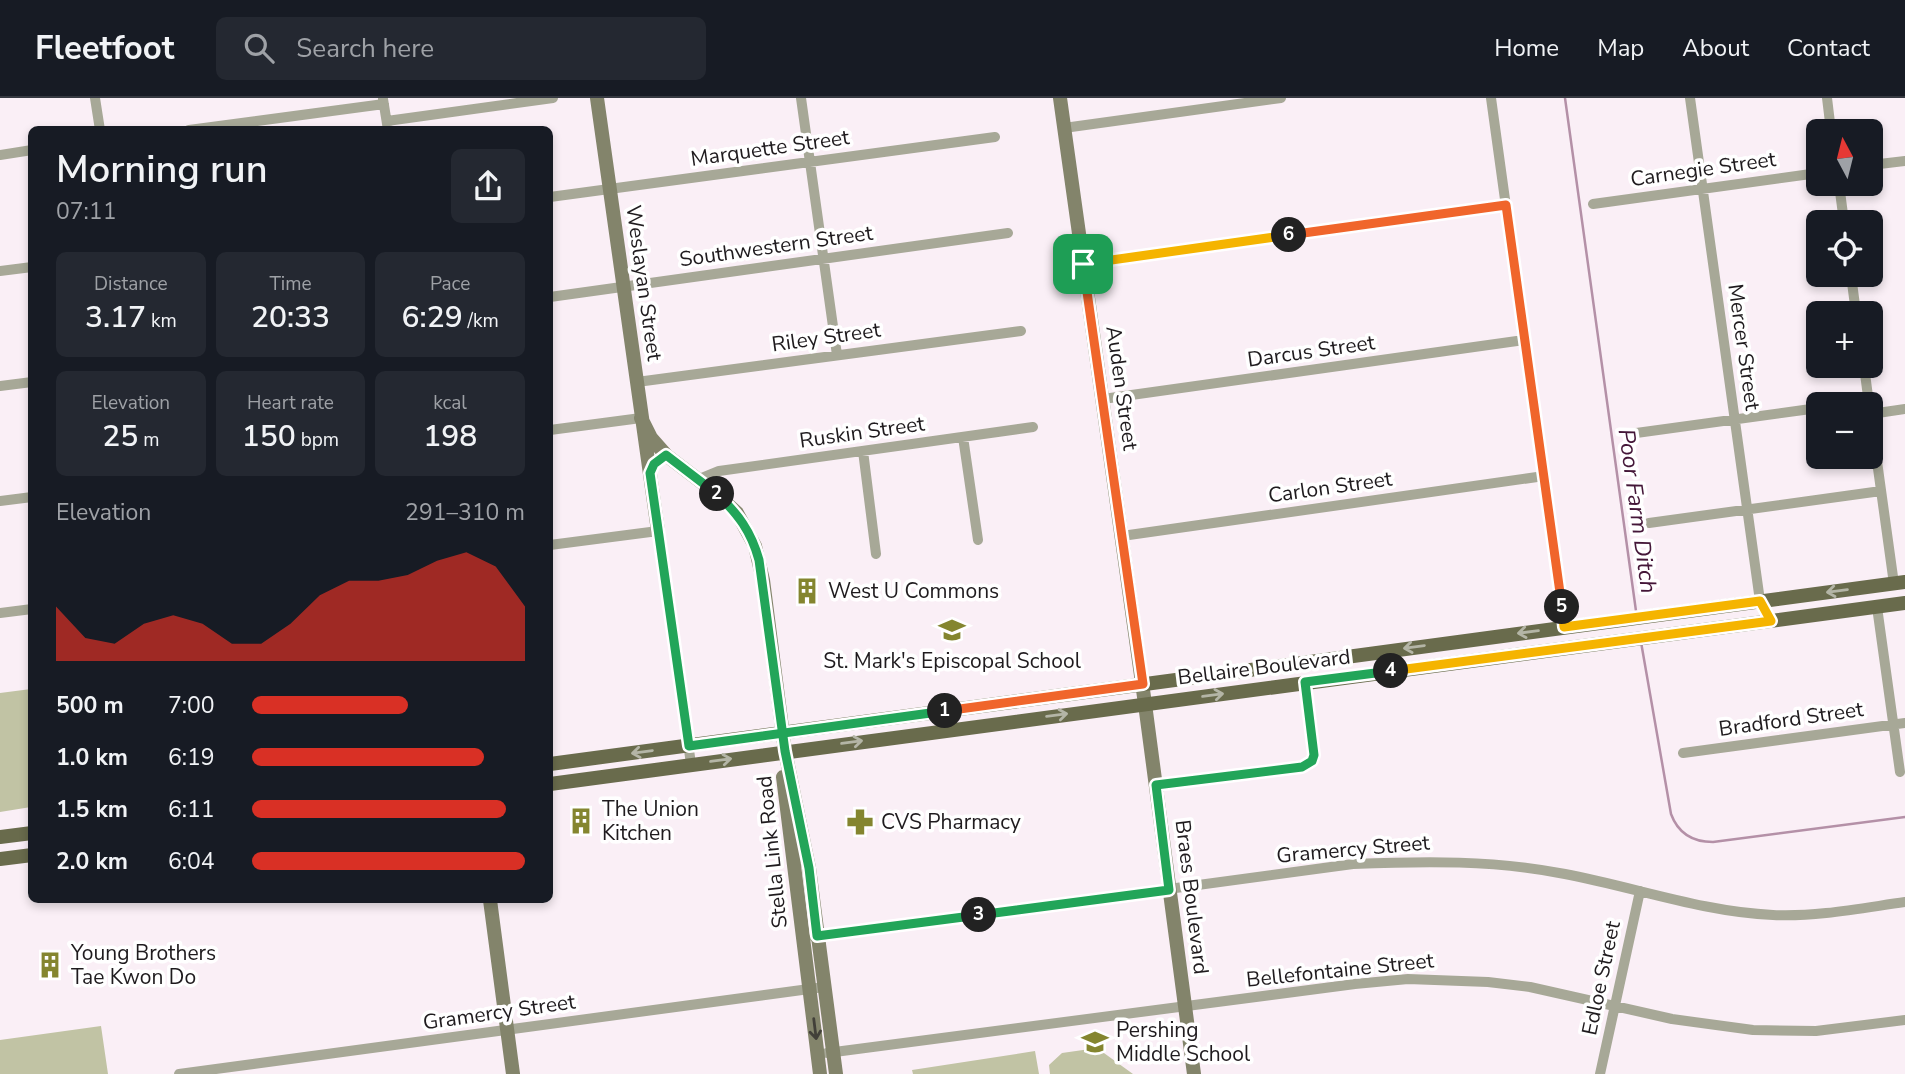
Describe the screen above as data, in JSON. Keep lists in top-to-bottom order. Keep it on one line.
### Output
{"streets":{"main road":["Bellaire Boulevard"],"street":["Marquette Street","Carnegie Street","Southwestern Street","Weslayan Street","Riley Street","Mercer Street","Darcus Street","Auden Street","Ruskin Street","Carlon Street","Bradford Street","Gramercy Street","Stella Link Road","Braes Boulevard","Bellefontaine Street","Edloe Street"]},"crossings":[["Marquette Street","Weslayan Street"],["Carnegie Street","Mercer Street"],["Southwestern Street","Weslayan Street"],["Weslayan Street","Riley Street"],["Weslayan Street","Bellaire Boulevard"],["Weslayan Street","Stella Link Road"],["Mercer Street","Bellaire Boulevard"],["Darcus Street","Auden Street"],["Auden Street","Carlon Street"],["Auden Street","Bellaire Boulevard"],["Auden Street","Braes Boulevard"],["Ruskin Street","Stella Link Road"],["Bellaire Boulevard","Stella Link Road"],["Bellaire Boulevard","Braes Boulevard"],["Gramercy Street","Stella Link Road"],["Gramercy Street","Braes Boulevard"],["Gramercy Street","Edloe Street"],["Stella Link Road","Bellefontaine Street"],["Braes Boulevard","Bellefontaine Street"],["Bellefontaine Street","Edloe Street"]],"water":["Poor Farm Ditch"],"places":{"building":["West U Commons","The Union Kitchen","Young Brothers Tae Kwon Do"],"school or university":["St. Mark's Episcopal School","Pershing Middle School"],"pharmacy":["CVS Pharmacy"]},"north":"top","page":{"header":"Fleetfoot","search":"Search here","nav":["Home","Map","About","Contact"],"map_buttons":["+","−"],"heading":["Morning run","07:11"],"pins":["6","2","5","4","1","3"],"stats":[["Distance","3.17 km"],["Time","20:33"],["Pace","6:29 /km"],["Elevation","25 m"],["Heart rate","150 bpm"],["kcal","198"]],"chart":["Elevation","291–310 m"],"list":[{"name":"500 m","note":"7:00"},{"name":"1.0 km","note":"6:19"},{"name":"1.5 km","note":"6:11"},{"name":"2.0 km","note":"6:04"}]}}
